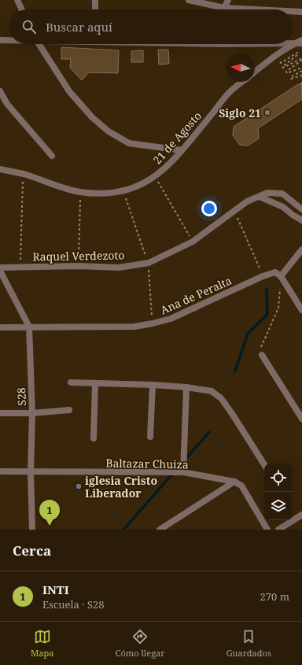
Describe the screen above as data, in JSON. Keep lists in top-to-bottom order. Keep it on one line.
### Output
{"streets":{"street":["21 de Agosto","Raquel Verdezoto","Ana de Peralta","S28","Baltazar Chuiza"]},"crossings":[["Ana de Peralta","S28"],["S28","Baltazar Chuiza"]],"places":["Siglo 21","iglesia Cristo Liberador"],"north":"left","page":{"search":"Buscar aquí","pins":"1","heading":"Cerca","list":[{"mark":"1","name":"INTI","note":"Escuela · S28","value":"270 m"}],"nav":["Mapa","Cómo llegar","Guardados"]}}
